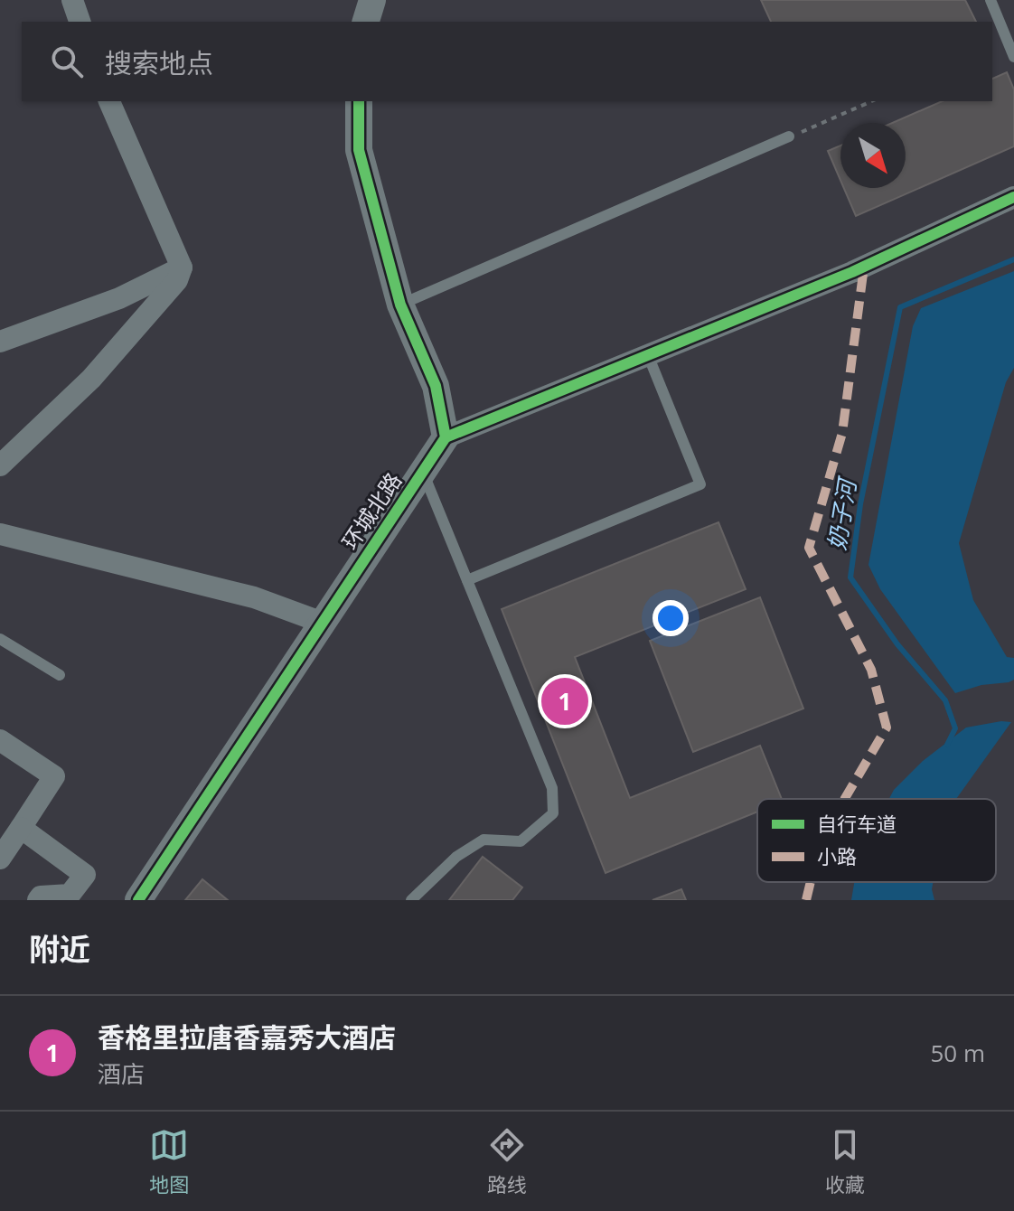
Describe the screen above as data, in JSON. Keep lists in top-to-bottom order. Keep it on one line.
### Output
{"streets":{"street":["环城北路"]},"water":["奶子河"],"legend":["自行车道","小路"],"north":"bottom right","page":{"search":"搜索地点","pins":"1","heading":"附近","list":[{"mark":"1","name":"香格里拉唐香嘉秀大酒店","note":"酒店","value":"50 m"}],"nav":["地图","路线","收藏"]}}
